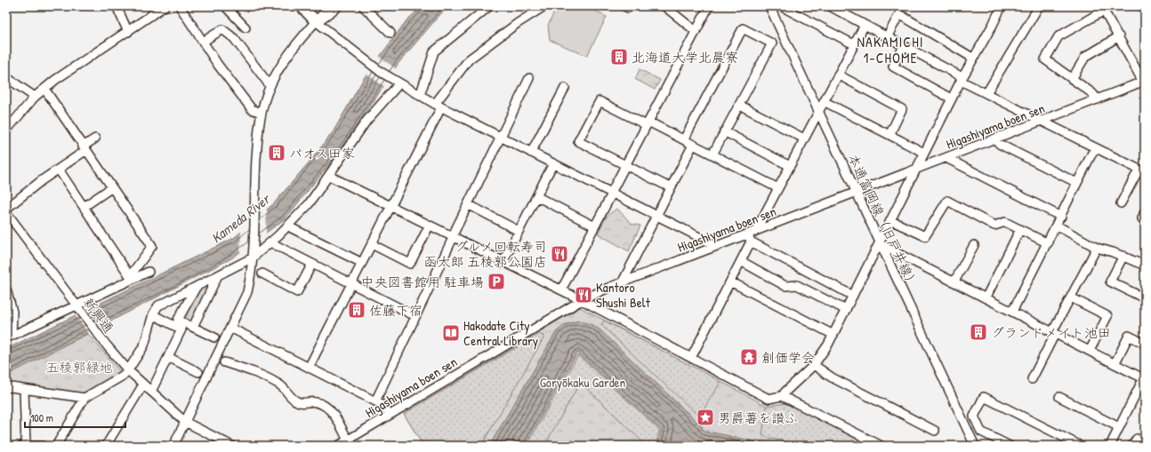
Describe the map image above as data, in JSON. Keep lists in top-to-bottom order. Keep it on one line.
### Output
{"streets":{"street":["Higashiyama boen sen","本通富岡線（旧戸井線）","新興通"]},"crossings":[["Higashiyama boen sen","本通富岡線（旧戸井線）"]],"districts":["NAKAMICHI 1-CHOME"],"water":["Kameda River"],"parks":["五稜郭緑地","Goryōkaku Garden"],"places":{"building":["北海道大学北晨寮","パオス田家","佐藤下宿","グランドメイト池田"],"restaurant":["グルメ回転寿司 函太郎 五稜郭公園店","Kantoro Shushi Belt"],"parking":["中央図書館用 駐車場"],"library":["Hakodate City Central Library"],"temple":["創価学会"],"place":["男爵薯を讃ふ"]},"scale_bar":"100 m"}
